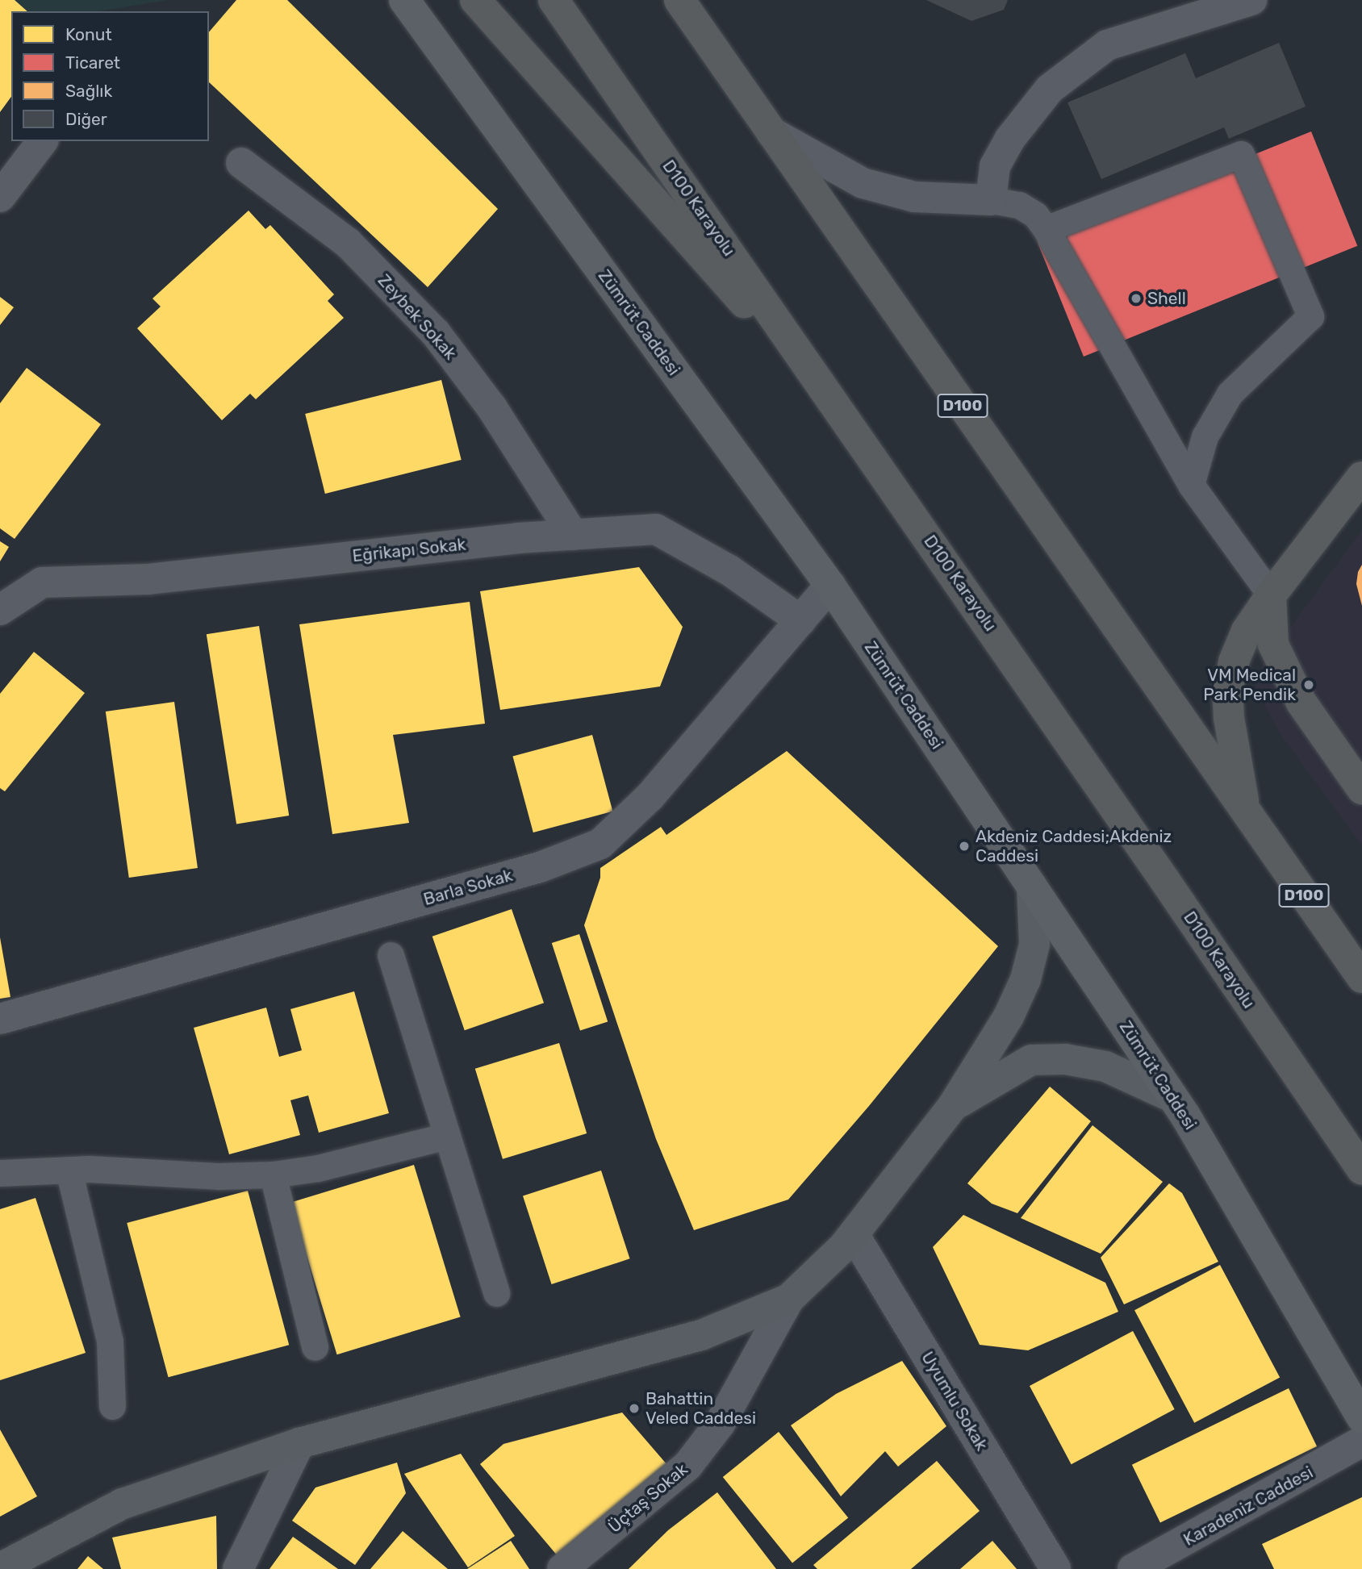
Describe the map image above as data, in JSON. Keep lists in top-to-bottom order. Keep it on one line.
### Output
{"streets":{"highway":["D100 Karayolu","D100"],"main road":["Zümrüt Caddesi"],"street":["Zeybek Sokak","Eğrikapı Sokak","Barla Sokak","Uyumlu Sokak","Üçtaş Sokak","Karadeniz Caddesi"]},"crossings":[["Zeybek Sokak","Eğrikapı Sokak"],["Zümrüt Caddesi","Barla Sokak"],["Eğrikapı Sokak","Barla Sokak"]],"places":["Shell","VM Medical Park Pendik","Akdeniz Caddesi;Akdeni̇z Caddesi̇","Bahattin Veled Caddesi"],"legend":["Konut","Ticaret","Sağlık","Diğer"]}
